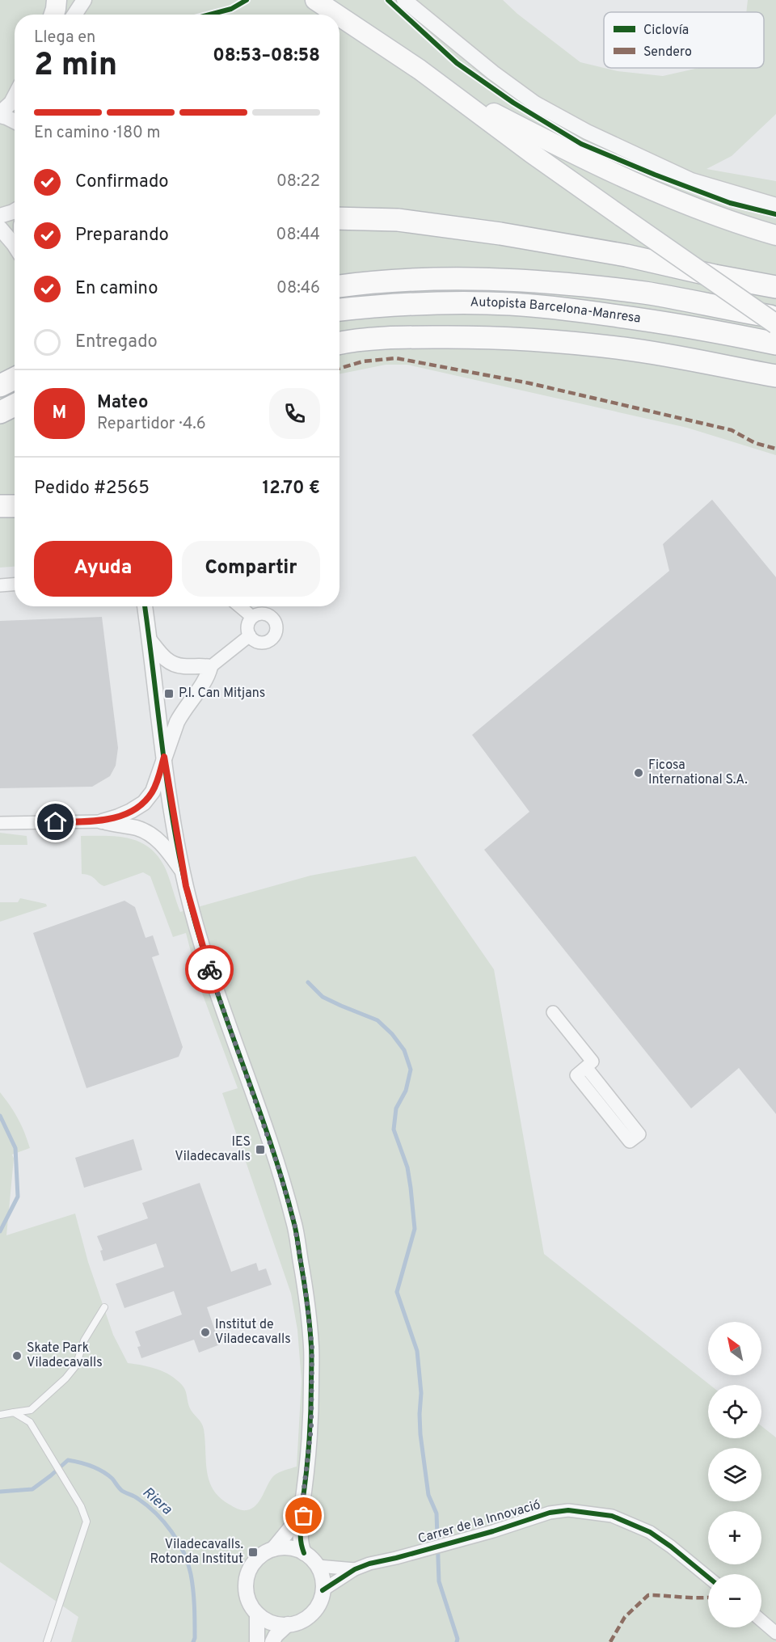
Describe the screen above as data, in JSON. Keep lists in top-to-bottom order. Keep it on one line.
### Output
{"streets":{"highway":["Autopista Barcelona-Manresa"],"street":["Carrer de la Innovació"]},"water":["Riera"],"places":{"transit":["P.I. Can Mitjans","IES Viladecavalls","Viladecavalls. Rotonda Institut"],"other":["Ficosa International S.A.","Institut de Viladecavalls","Skate Park Viladecavalls"]},"legend":["Ciclovía","Sendero"],"north":"top left","page":{"heading":["2 min","Llega en","08:53–08:58"],"panel":["Mateo","Repartidor · 4.6","Pedido #2565","12.70 €"],"bar":"En camino · 180 m","list":[["Confirmado","08:22"],["Preparando","08:44"],["En camino","08:46"],"Entregado"],"round":"M","buttons":["Ayuda","Compartir"],"map_buttons":["+","−"]}}
